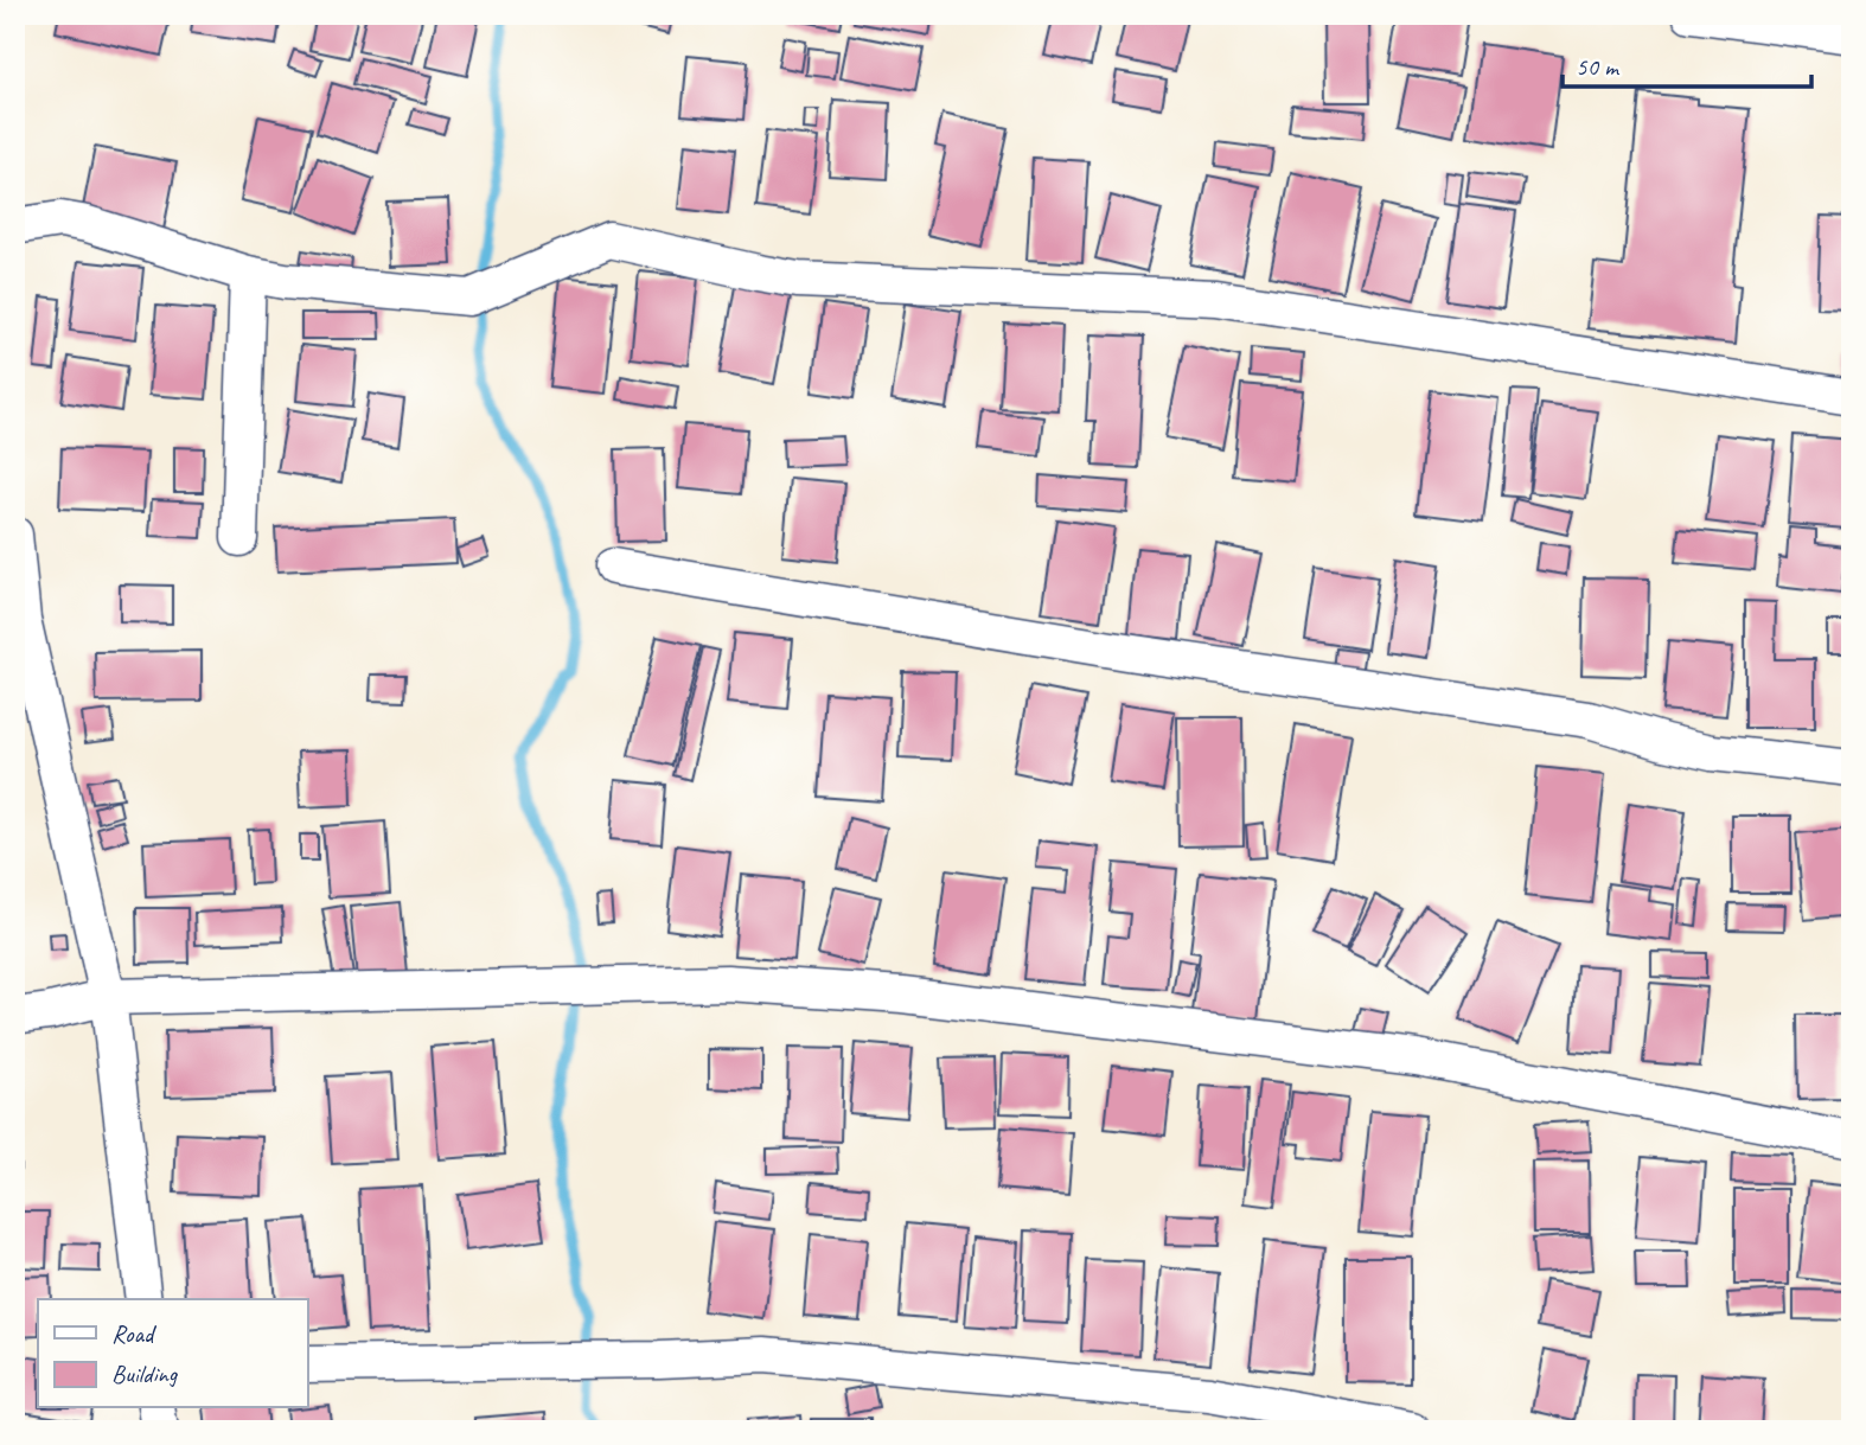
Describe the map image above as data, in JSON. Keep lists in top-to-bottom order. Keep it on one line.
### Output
{"legend":["Road","Building"],"scale_bar":"50 m"}
